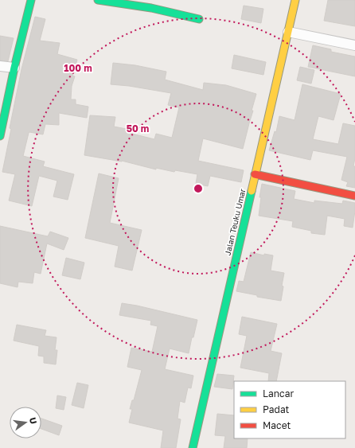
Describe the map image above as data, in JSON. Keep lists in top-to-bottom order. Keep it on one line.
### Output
{"streets":{"main road":["Jalan Teuku Umar"]},"legend":["Lancar","Padat","Macet"],"north":"right","rings":["100 m","50 m"]}
